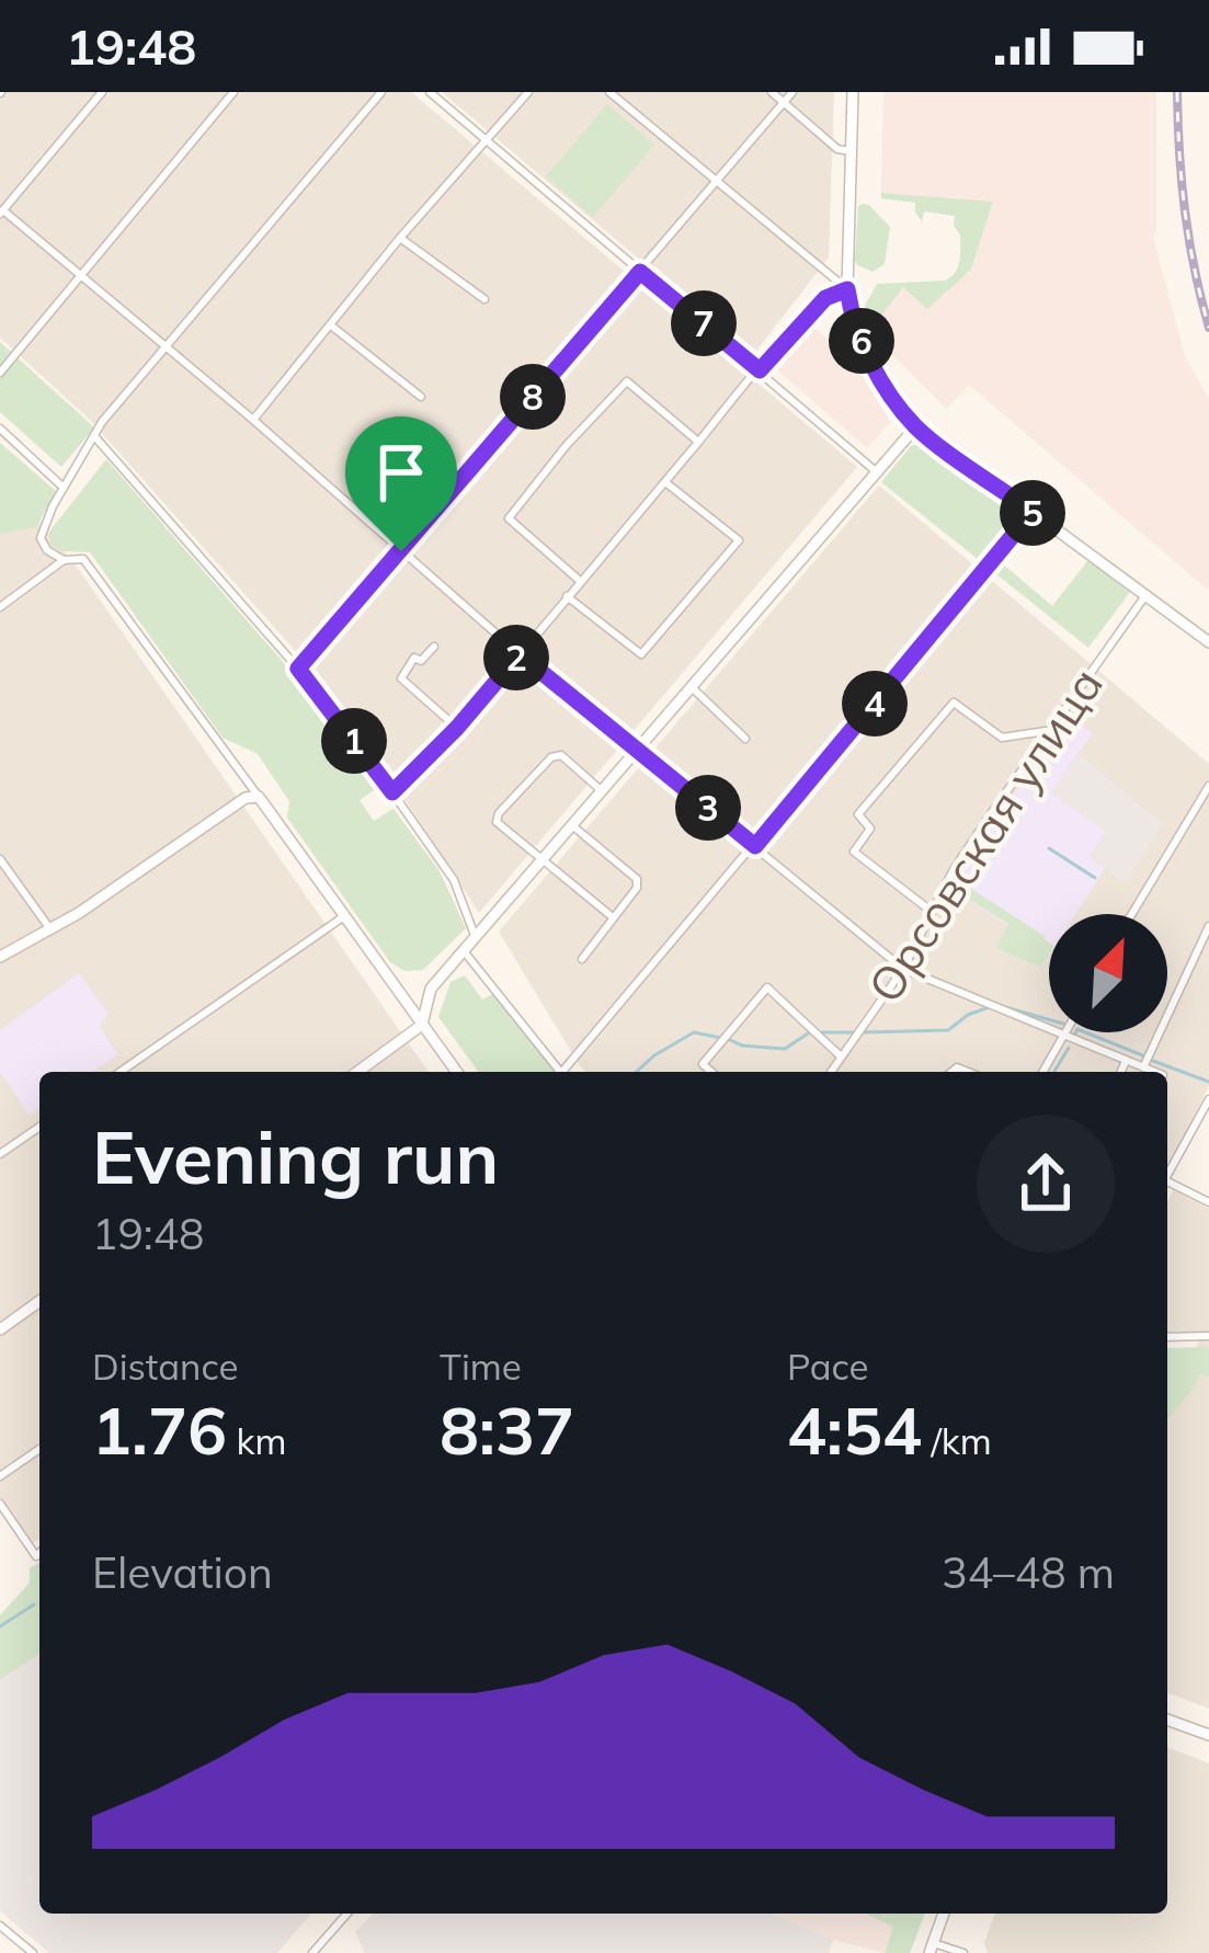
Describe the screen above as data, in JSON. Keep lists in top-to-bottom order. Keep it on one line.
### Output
{"streets":{"street":["Орсовская улица"]},"north":"top right","page":{"status":"19:48","pins":["7","6","8","5","2","4","1","3"],"heading":["Evening run","19:48"],"stats":[["Distance","1.76 km"],["Time","8:37"],["Pace","4:54 /km"]],"chart":["Elevation","34–48 m"]}}
